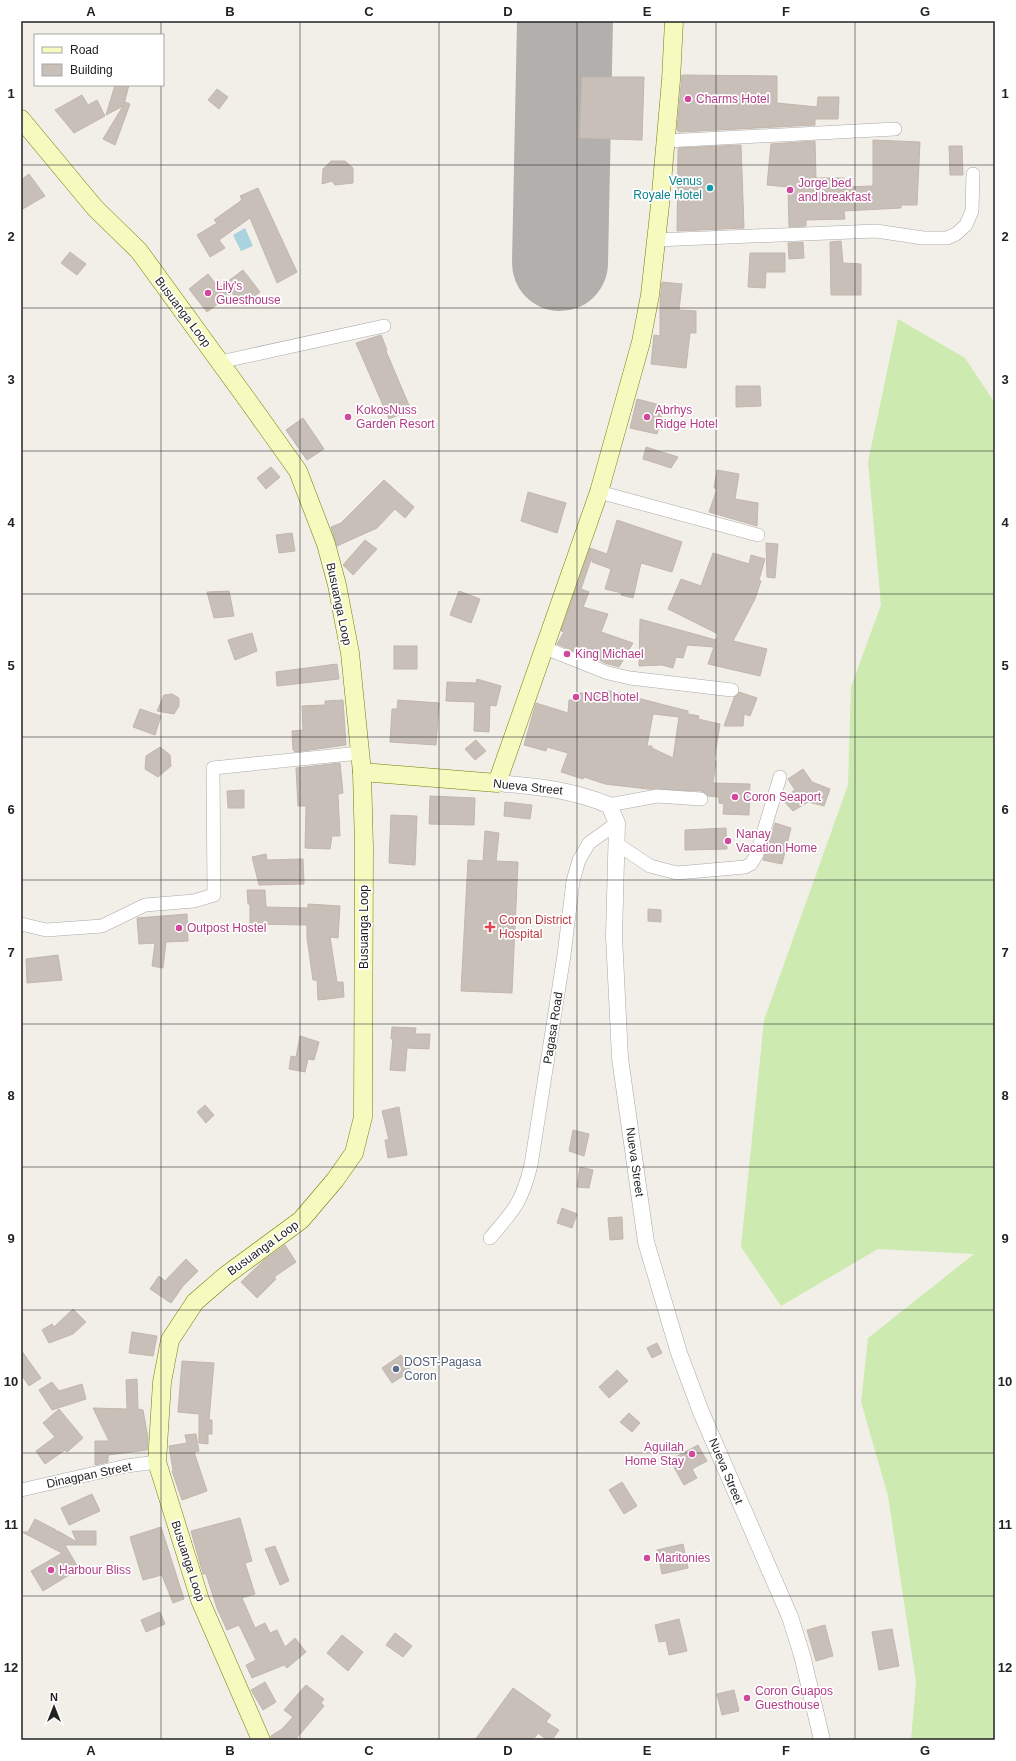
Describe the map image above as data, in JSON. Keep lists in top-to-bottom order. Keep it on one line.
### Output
{"streets":{"main road":["Busuanga Loop","Nueva Street"],"street":["Pagasa Road","Dinagpan Street"]},"crossings":[["Busuanga Loop","Nueva Street"],["Busuanga Loop","Dinagpan Street"],["Nueva Street","Pagasa Road"]],"places":{"other":["Charms Hotel","Venus Royale Hotel","Jorge bed and breakfast","Lily's Guesthouse","KokosNuss Garden Resort","Abrhys Ridge Hotel","King Michael","NCB hotel","Coron Seaport","Nanay Vacation Home","Outpost Hostel","DOST-Pagasa Coron","Aguilah Home Stay","Maritonies","Harbour Bliss","Coron Guapos Guesthouse"],"health":["Coron District Hospital"]},"legend":["Road","Building"],"north":"top","grid":{"columns":["A","B","C","D","E","F","G"],"rows":["1","2","3","4","5","6","7","8","9","10","11","12"]}}
